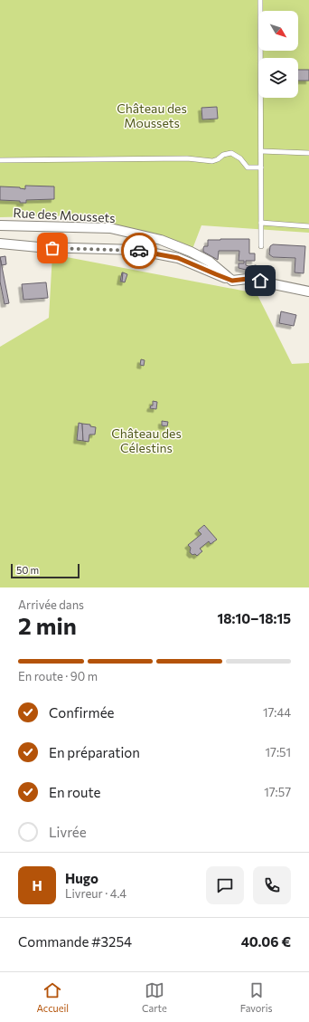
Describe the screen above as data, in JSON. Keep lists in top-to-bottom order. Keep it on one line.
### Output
{"streets":{"street":["Rue des Moussets"]},"parks":["Château des Moussets","Château des Célestins"],"scale_bar":"50 m","north":"bottom right","page":{"scale":"50 m","heading":["2 min","Arrivée dans","18:10–18:15"],"panel":["Hugo","Livreur · 4.4","Commande #3254","40.06 €"],"bar":"En route · 90 m","list":[["Confirmée","17:44"],["En préparation","17:51"],["En route","17:57"],"Livrée"],"round":"H","tabs":["Accueil","Carte","Favoris"]}}
